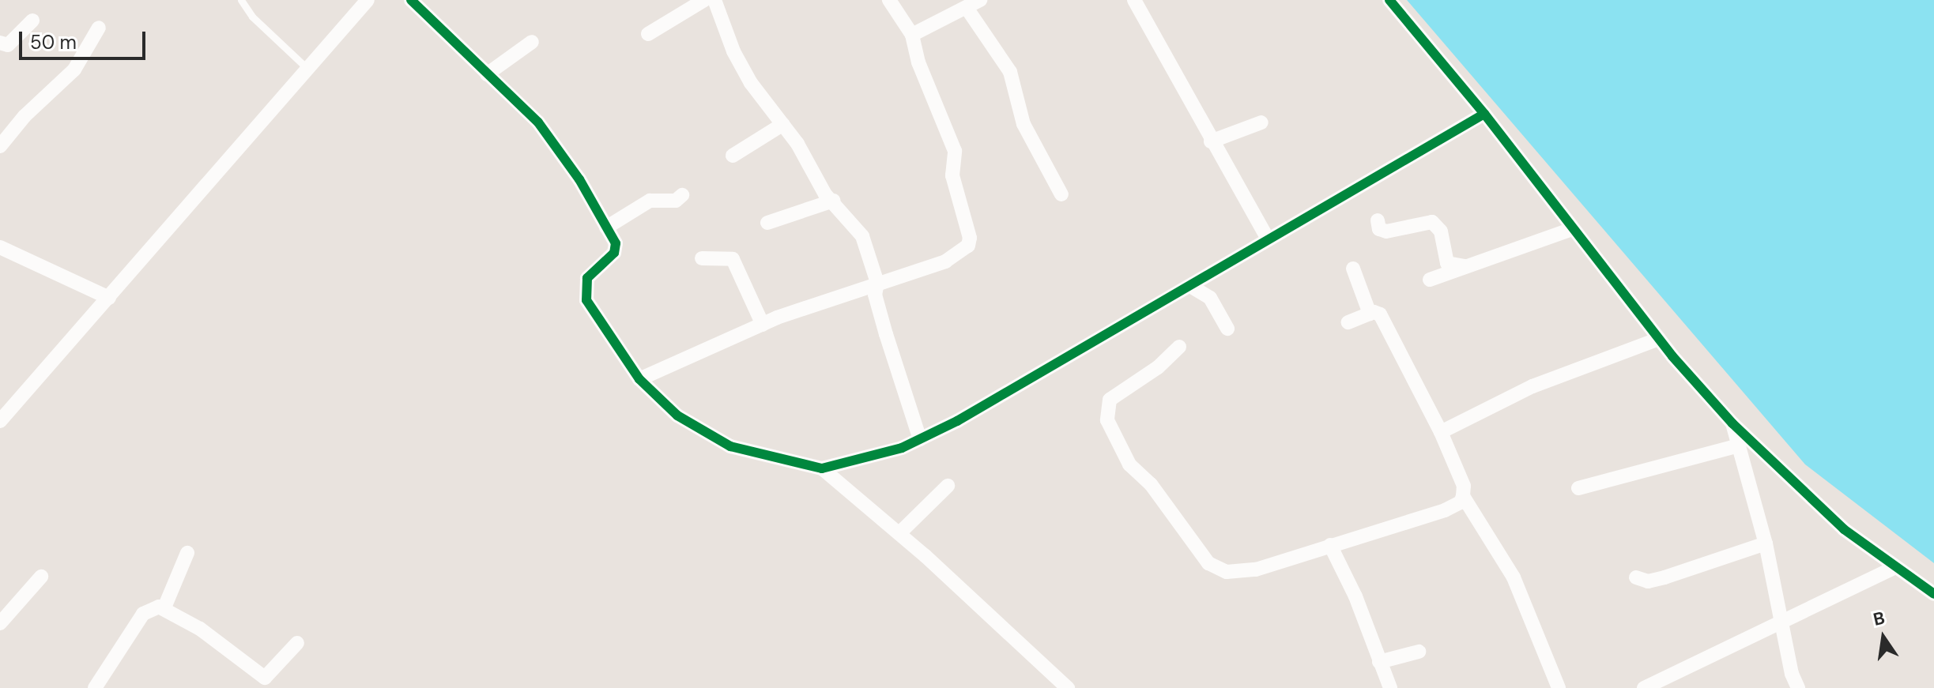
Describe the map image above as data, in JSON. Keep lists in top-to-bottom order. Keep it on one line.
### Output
{"scale_bar":"50 m","north":"top"}
